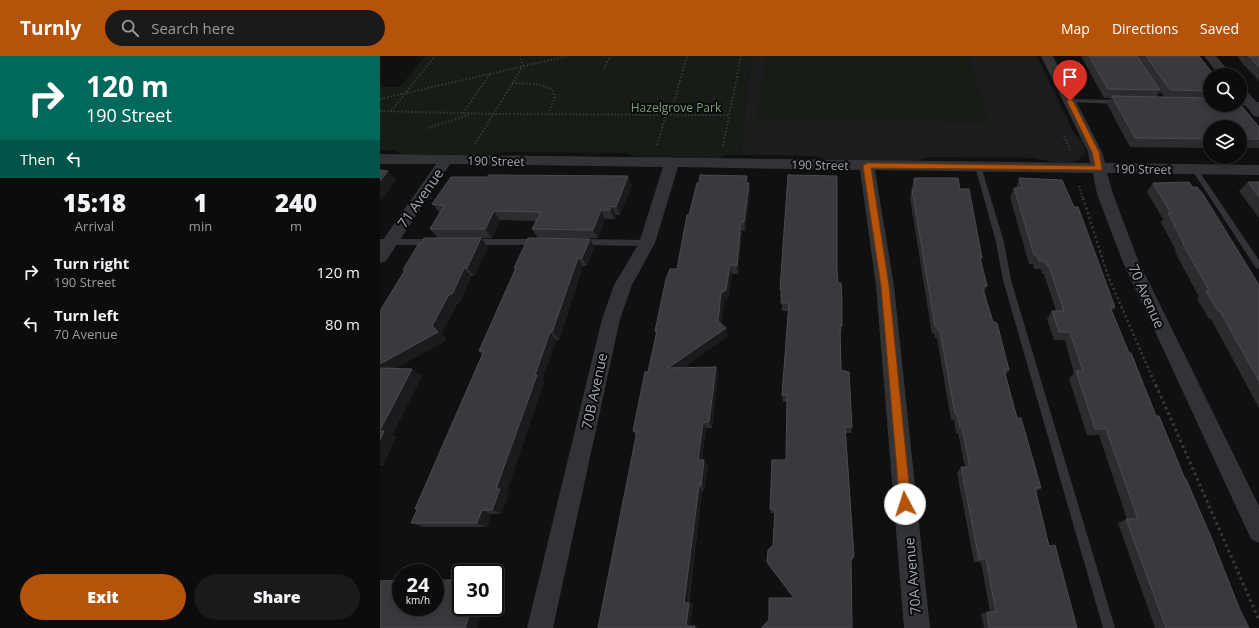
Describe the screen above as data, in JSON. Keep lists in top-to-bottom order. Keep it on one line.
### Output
{"streets":{"street":["190 Street","71 Avenue","70 Avenue","70B Avenue","70A Avenue"]},"crossings":[["190 Street","71 Avenue"],["190 Street","70 Avenue"],["190 Street","70B Avenue"],["190 Street","70A Avenue"]],"parks":["Hazelgrove Park"],"page":{"header":"Turnly","search":"Search here","nav":["Map","Directions","Saved"],"turn":["120 m","190 Street"],"then":"Then","eta":["15:18","Arrival","1","min","240","m"],"list":[{"name":"Turn right","note":"190 Street","value":"120 m"},{"name":"Turn left","note":"70 Avenue","value":"80 m"}],"speed":"24 km/h","limit":"30","buttons":["Exit","Share"]}}
